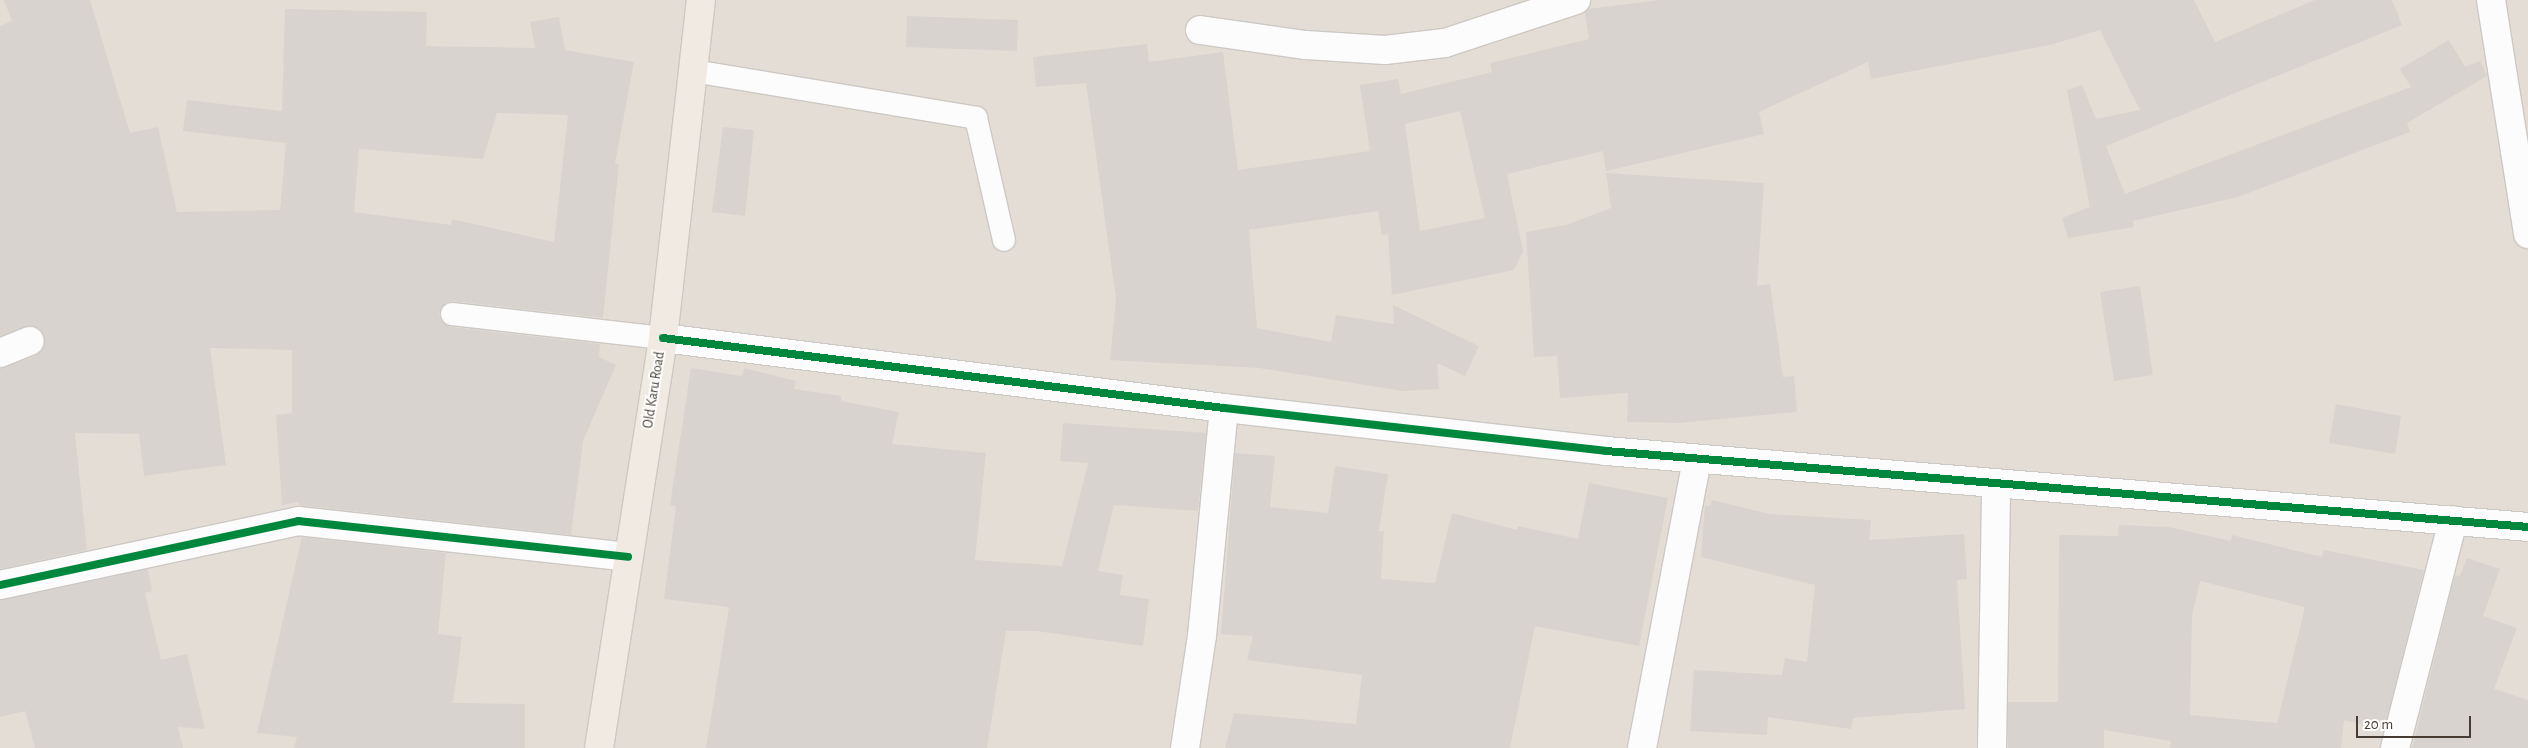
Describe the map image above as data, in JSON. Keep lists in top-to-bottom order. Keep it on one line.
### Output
{"streets":{"main road":["Old Karu Road"]},"scale_bar":"20 m"}
